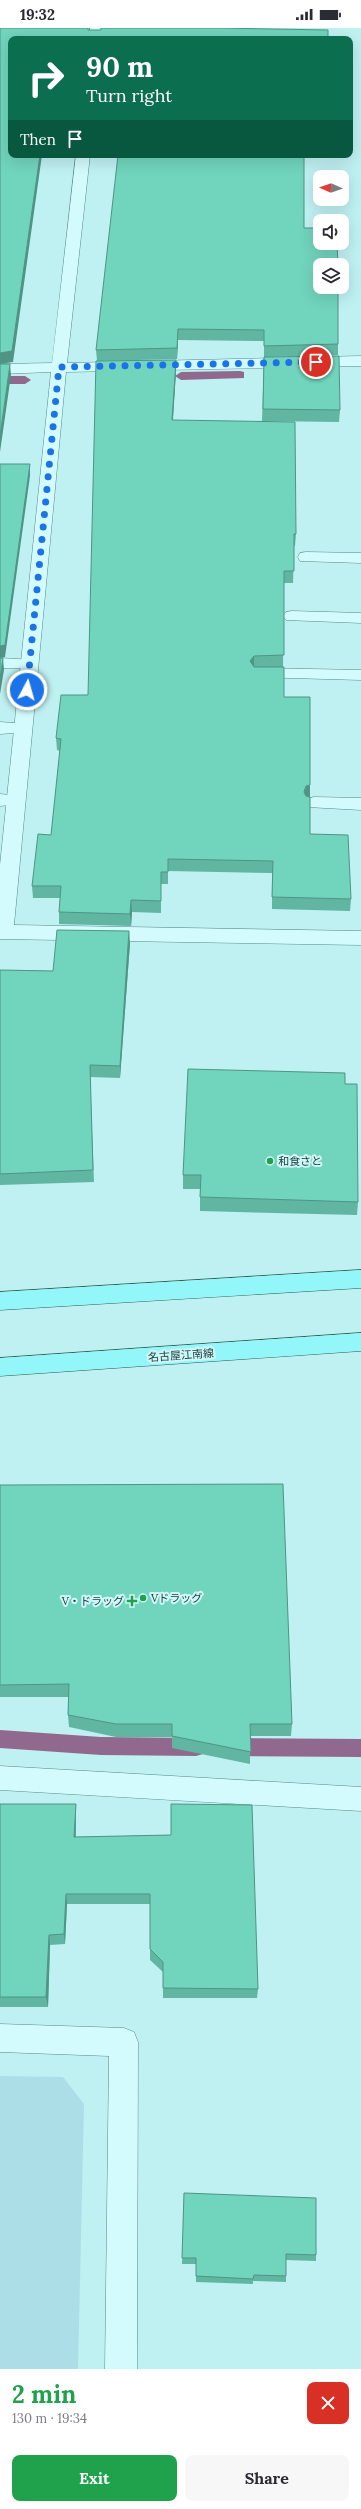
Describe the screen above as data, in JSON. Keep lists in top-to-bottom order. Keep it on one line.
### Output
{"streets":{"main road":["名古屋江南線"]},"places":{"other":["和食さと","Vドラッグ"],"health":["V・ドラッグ"]},"north":"left","page":{"status":"19:32","turn":["90 m","Turn right"],"then":"Then","heading":["2 min","130 m · 19:34"],"buttons":["Exit","Share"]}}
